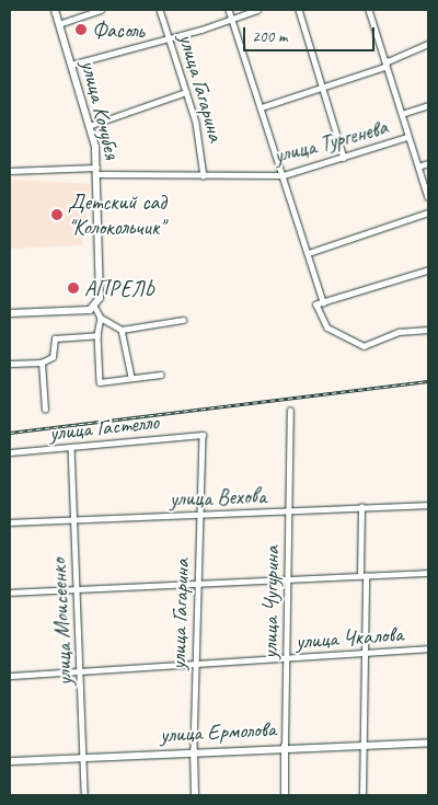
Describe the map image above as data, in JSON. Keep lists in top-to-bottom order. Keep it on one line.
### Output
{"streets":{"street":["улица Гагарина","улица Кочубея","улица Тургенева","улица Гастелло","улица Вехова","улица Чугурина","улица Моисеенко","улица Чкалова","улица Ермолова"]},"crossings":[["улица Гагарина","улица Тургенева"],["улица Гагарина","улица Гастелло"],["улица Гагарина","улица Вехова"],["улица Гагарина","улица Чкалова"],["улица Гагарина","улица Ермолова"],["улица Кочубея","улица Тургенева"],["улица Гастелло","улица Моисеенко"],["улица Вехова","улица Чугурина"],["улица Вехова","улица Моисеенко"],["улица Чугурина","улица Чкалова"],["улица Чугурина","улица Ермолова"],["улица Моисеенко","улица Чкалова"],["улица Моисеенко","улица Ермолова"]],"places":["Фасоль","Детский сад \"Колокольчик\"","АПРЕЛЬ"],"scale_bar":"200 m"}
